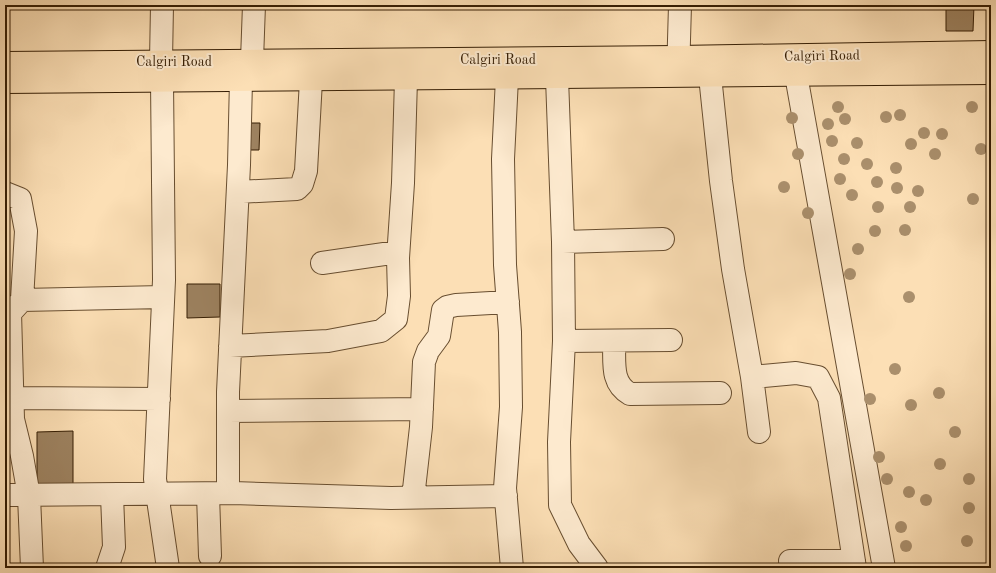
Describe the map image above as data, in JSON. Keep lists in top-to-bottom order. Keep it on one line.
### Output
{"streets":{"main road":["Calgiri Road"]}}
